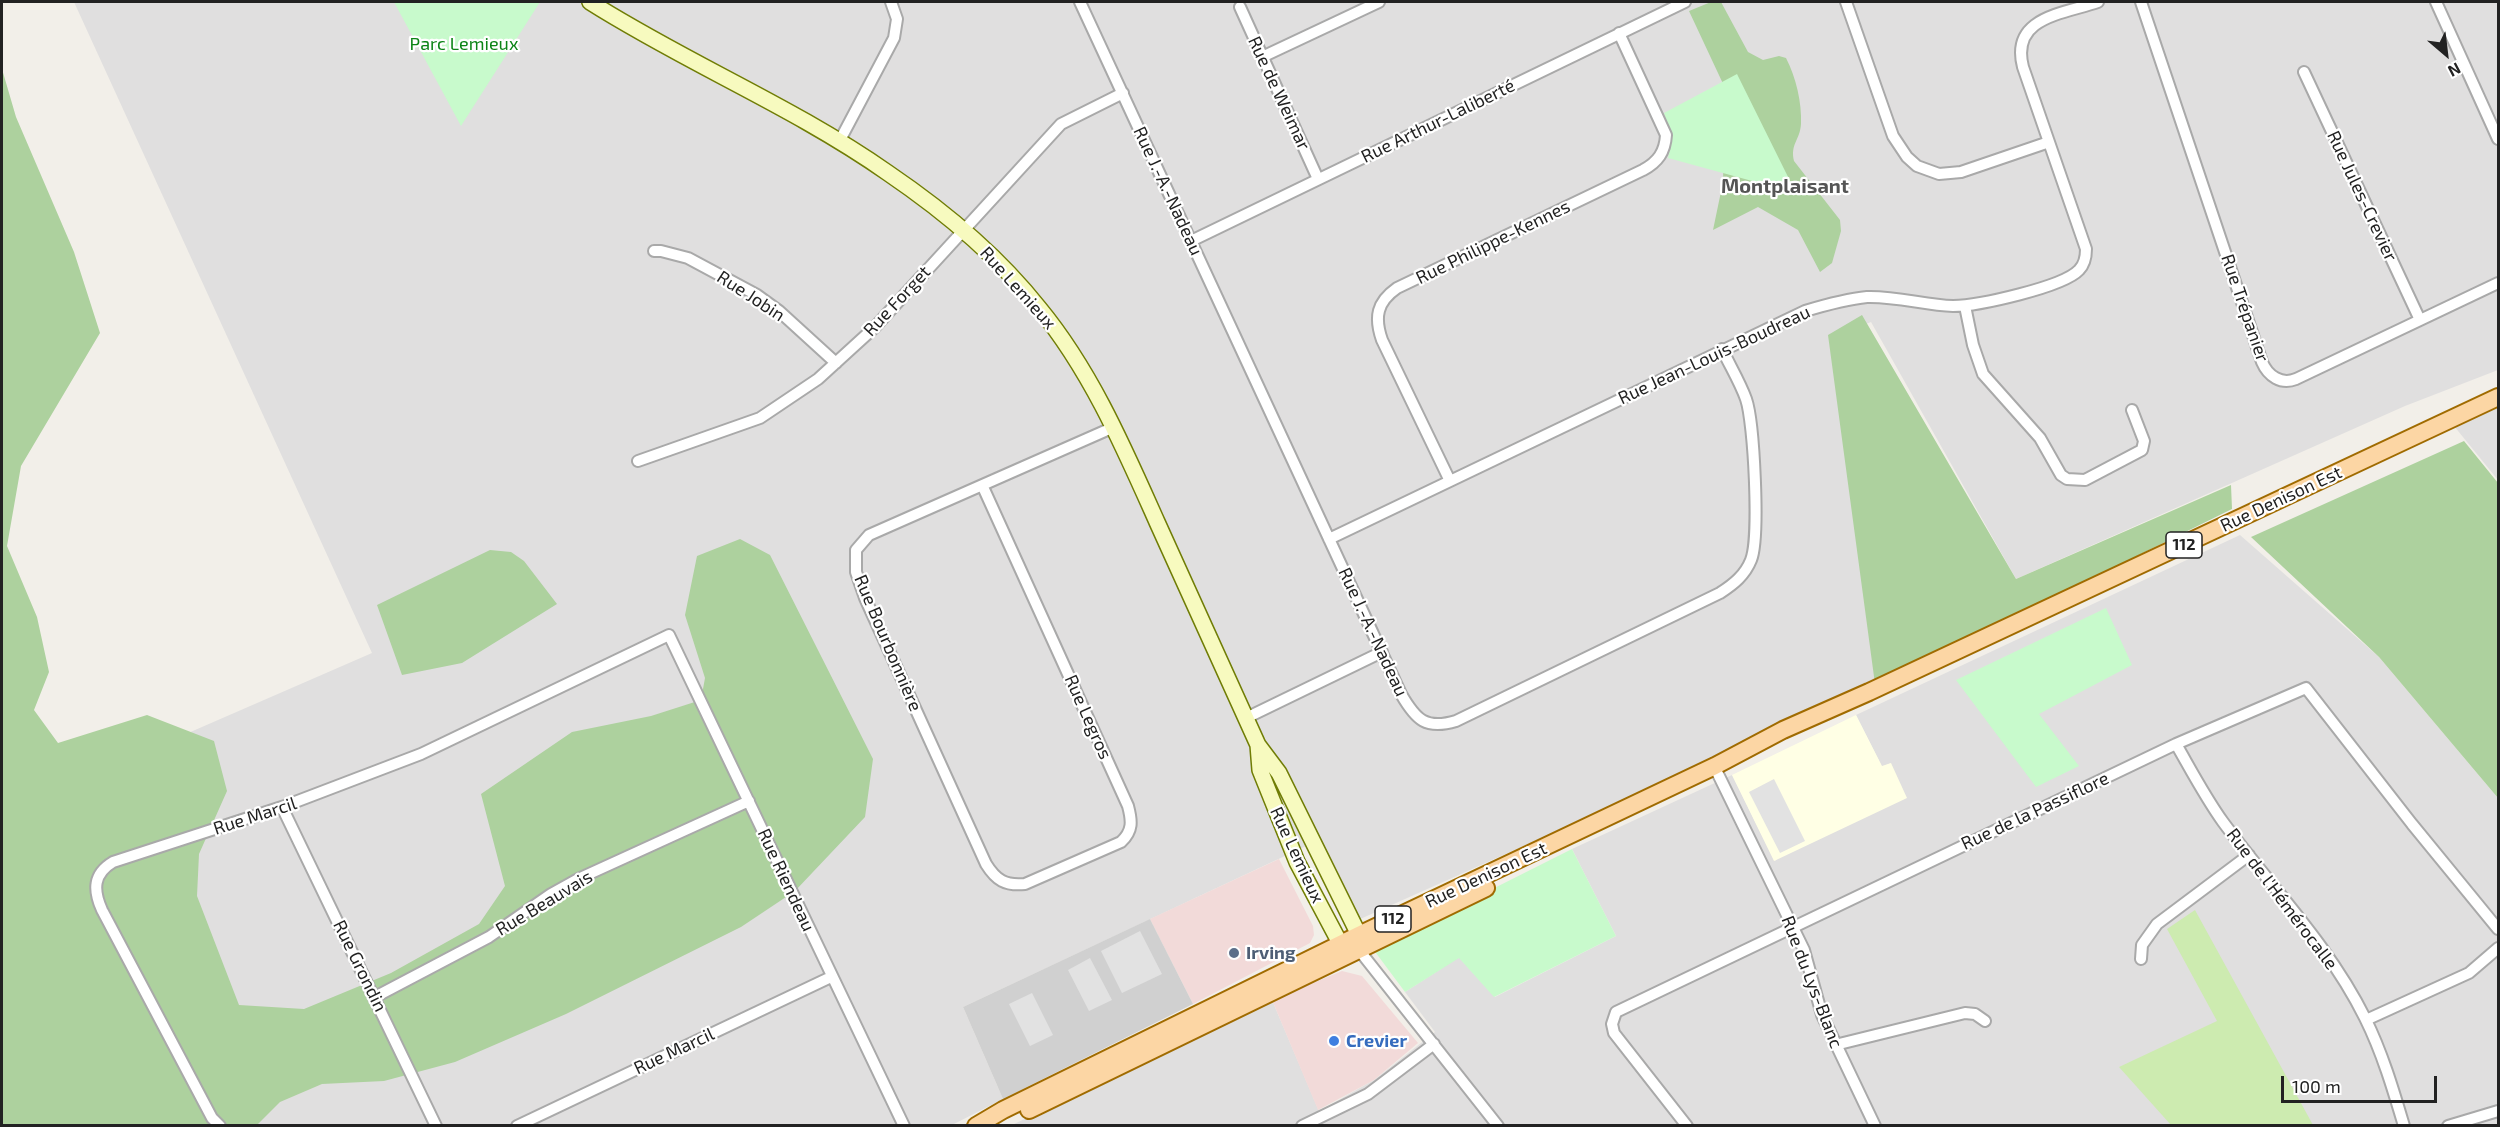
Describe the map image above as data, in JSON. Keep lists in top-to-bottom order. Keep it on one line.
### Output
{"streets":{"main road":["Rue Denison Est","112"],"street":["Rue de Weimar","Rue Arthur-Laliberté","Rue J.-A.-Nadeau","Rue Jules-Crevier","Rue Philippe-Kennes","Rue Lemieux","Rue Jobin","Rue Forget","Rue Trépanier","Rue Jean-Louis-Boudreau","Rue Bourbonnière","Rue Legros","Rue de la Passiflore","Rue Marcil","Rue Riendeau","Rue de l'Hémérocalle","Rue Beauvais","Rue Grondin","Rue du Lys-Blanc"]},"crossings":[["Rue de Weimar","Rue Arthur-Laliberté"],["Rue Arthur-Laliberté","Rue J.-A.-Nadeau"],["Rue Arthur-Laliberté","Rue Philippe-Kennes"],["Rue J.-A.-Nadeau","Rue Forget"],["Rue J.-A.-Nadeau","Rue Jean-Louis-Boudreau"],["Rue Jules-Crevier","Rue Trépanier"],["Rue Philippe-Kennes","Rue Jean-Louis-Boudreau"],["Rue Lemieux","Rue Forget"],["Rue Lemieux","Rue Denison Est"],["Rue Lemieux","Rue Bourbonnière"],["Rue Jobin","Rue Forget"],["Rue Denison Est","Rue du Lys-Blanc"],["Rue Bourbonnière","Rue Legros"],["Rue de la Passiflore","Rue de l'Hémérocalle"],["Rue de la Passiflore","Rue du Lys-Blanc"],["Rue Marcil","Rue Riendeau"],["Rue Marcil","Rue Grondin"],["Rue Riendeau","Rue Beauvais"],["Rue Beauvais","Rue Grondin"]],"districts":["Montplaisant"],"parks":["Parc Lemieux"],"places":["Irving","Crevier"],"scale_bar":"100 m","north":"bottom right"}
